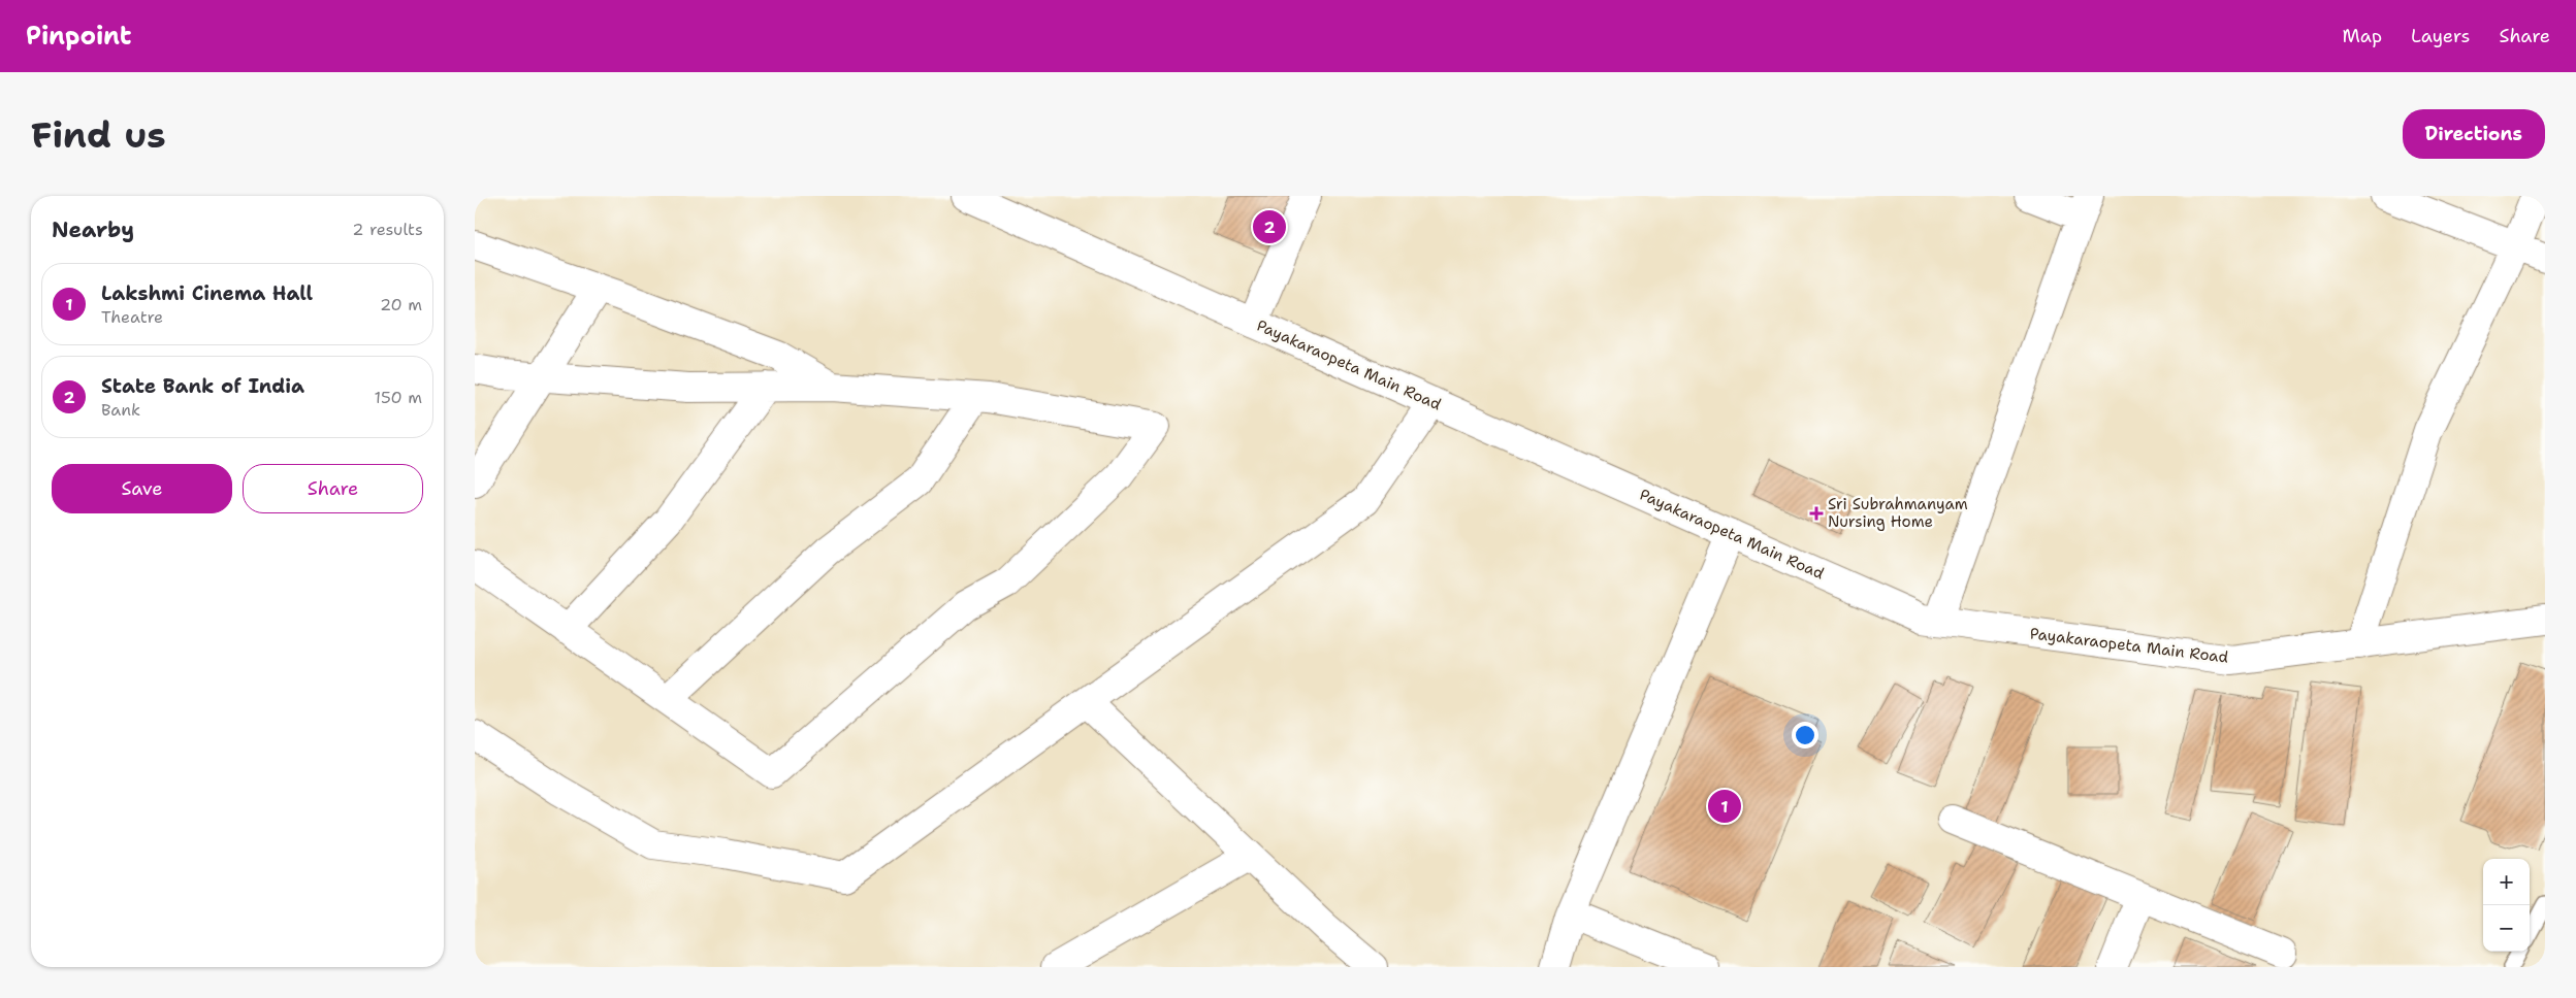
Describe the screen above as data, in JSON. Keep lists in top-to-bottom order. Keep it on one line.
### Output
{"streets":{"street":["Payakaraopeta Main Road"]},"places":{"health":["Sri Subrahmanyam Nursing Home"]},"page":{"header":"Pinpoint","nav":["Map","Layers","Share"],"buttons":["Directions",["Save","Share"]],"title":"Find us","heading":["Nearby","2 results"],"pins":["2","1"],"list":[{"mark":"1","name":"Lakshmi Cinema Hall","note":"Theatre","value":"20 m"},{"mark":"2","name":"State Bank of India","note":"Bank","value":"150 m"}],"map_buttons":["+","−"]}}
